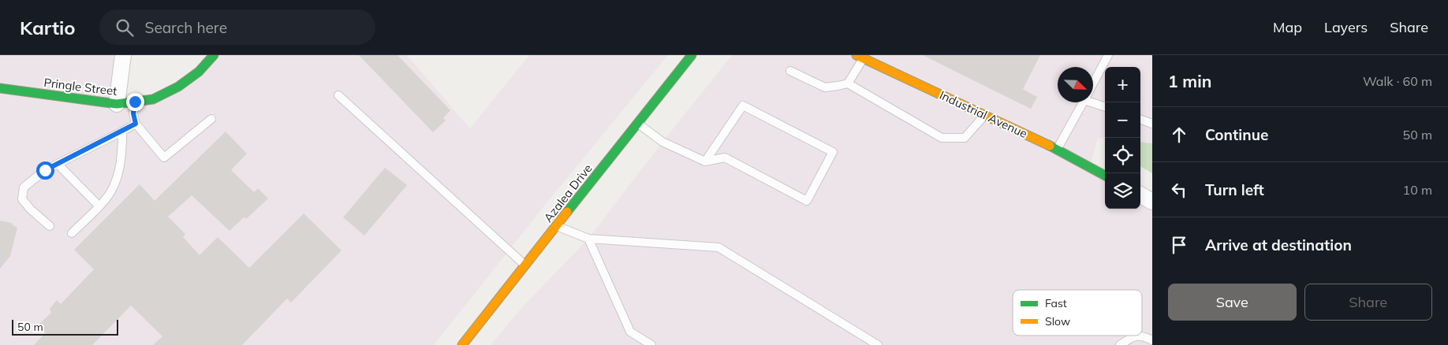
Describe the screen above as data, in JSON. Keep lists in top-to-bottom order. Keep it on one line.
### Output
{"streets":{"street":["Pringle Street","Industrial Avenue","Azalea Drive"]},"legend":["Fast","Slow"],"scale_bar":"50 m","north":"bottom right","page":{"header":"Kartio","search":"Search here","nav":["Map","Layers","Share"],"heading":["1 min","Walk · 60 m"],"map_buttons":["+","−"],"list":[["Continue","50 m"],["Turn left","10 m"],"Arrive at destination"],"buttons":["Save","Share"],"scale":"50 m"}}
